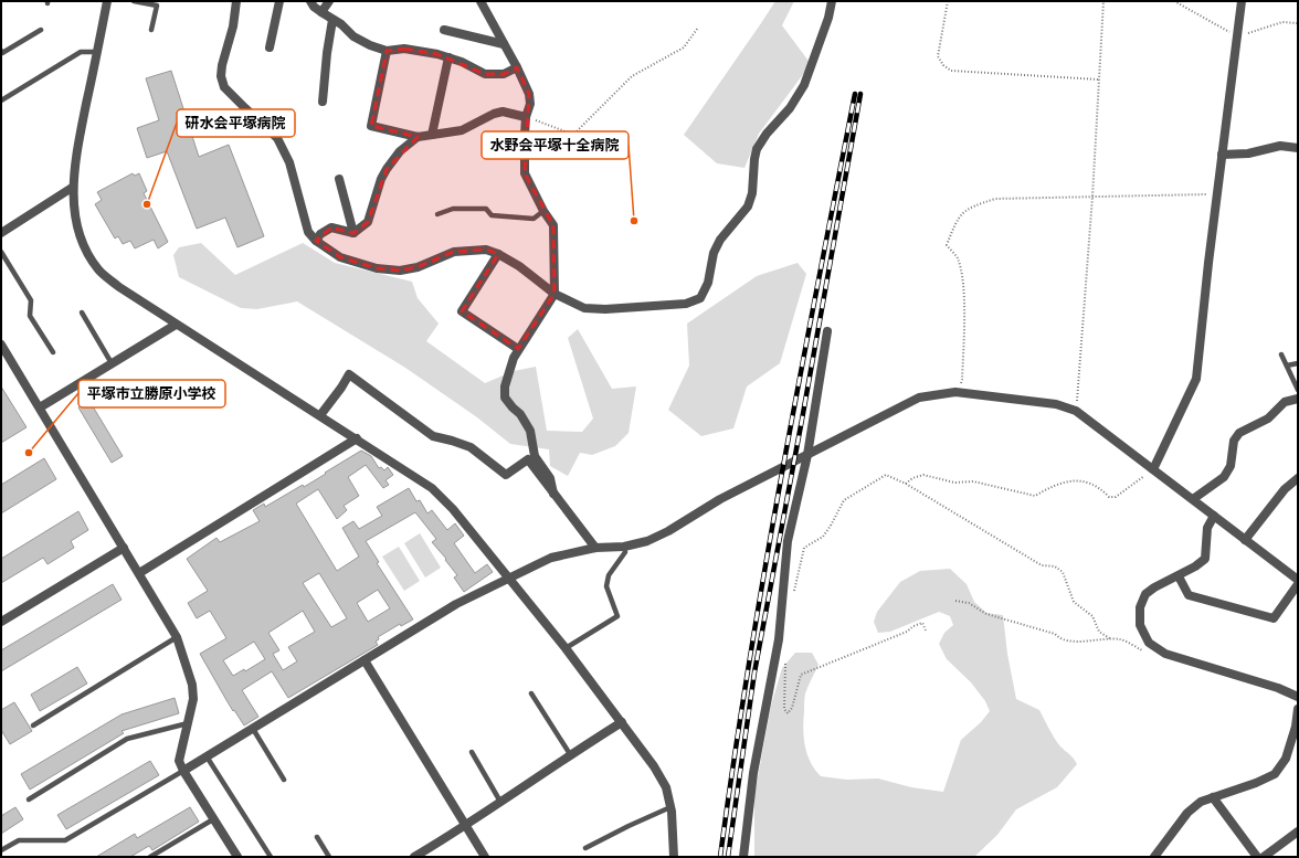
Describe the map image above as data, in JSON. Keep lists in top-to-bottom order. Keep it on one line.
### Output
{"places":["研水会平塚病院","水野会平塚十全病院","平塚市立勝原小学校"]}
